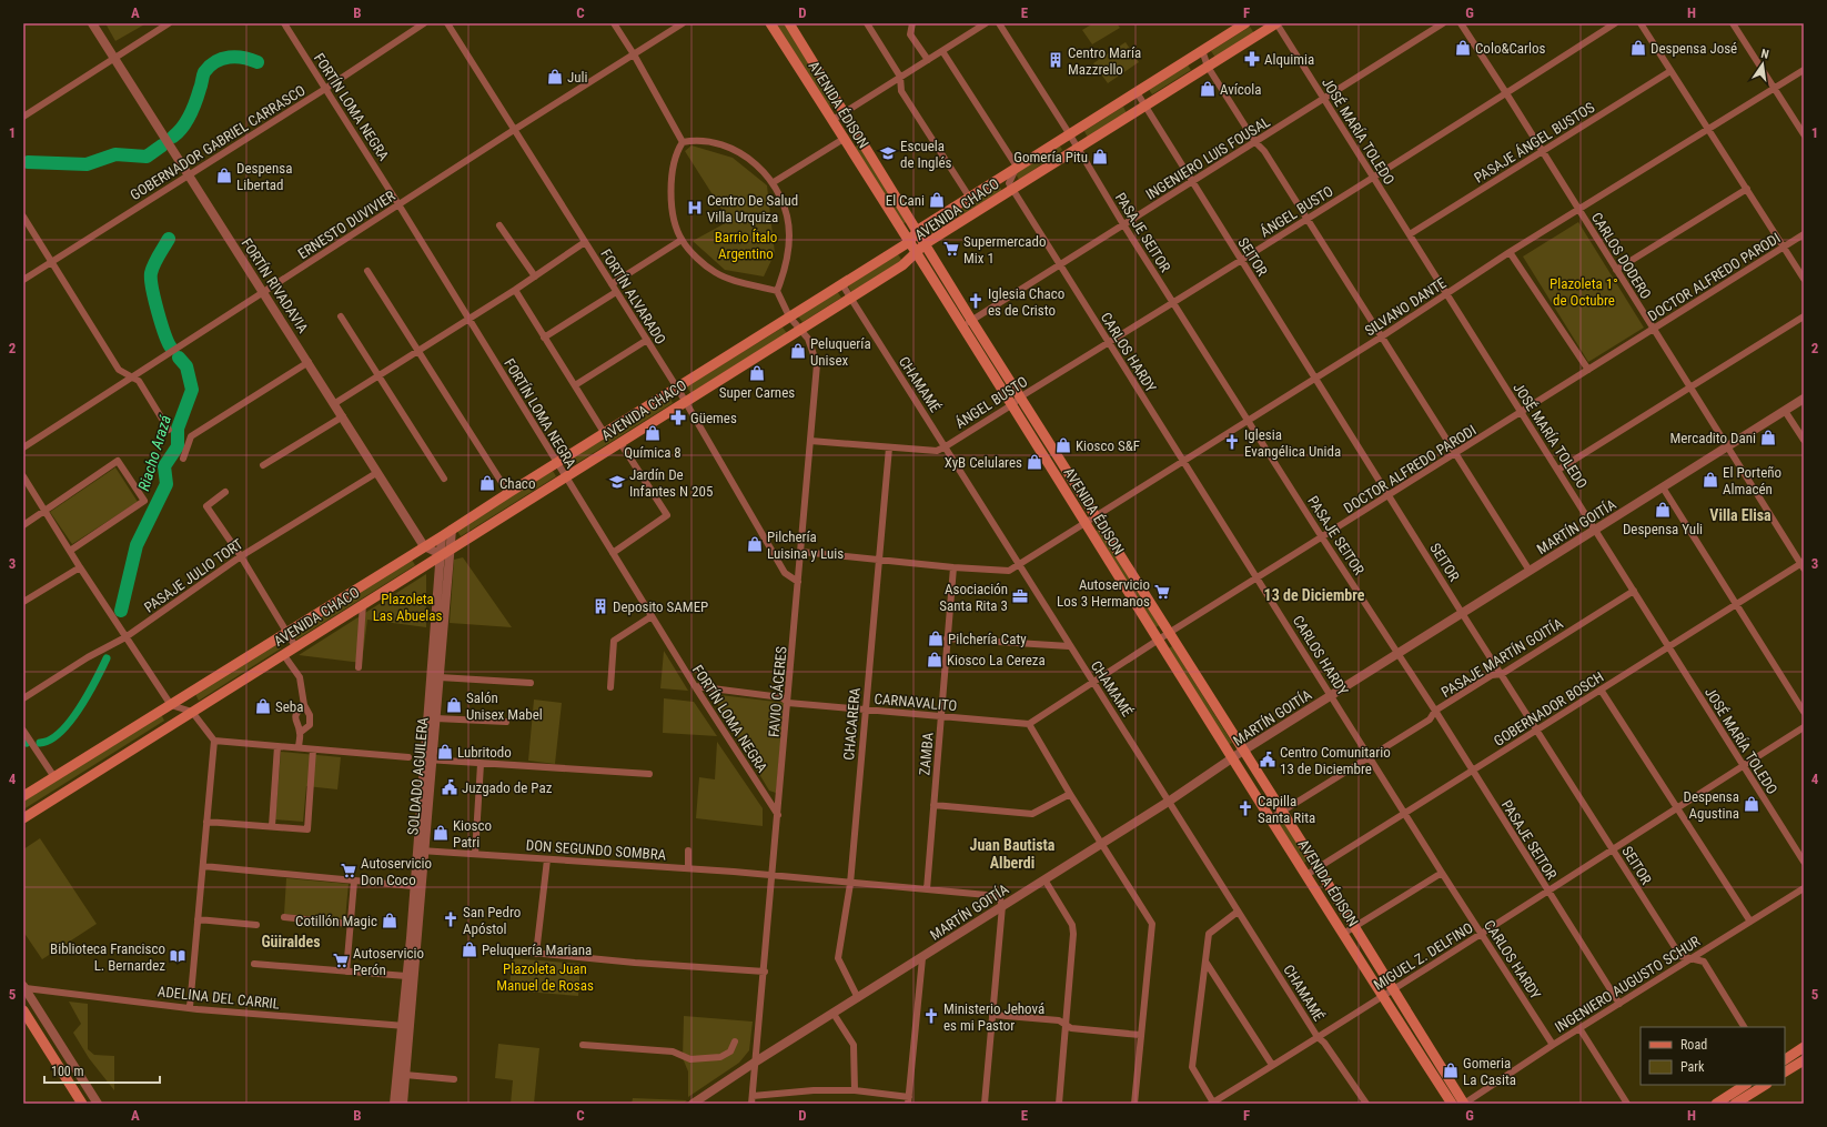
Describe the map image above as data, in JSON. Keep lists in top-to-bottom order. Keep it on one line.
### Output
{"streets":{"main road":["AVENIDA ÉDISON","AVENIDA CHACO"],"street":["FORTÍN LOMA NEGRA","JOSÉ MARÍA TOLEDO","GOBERNADOR GABRIEL CARRASCO","PASAJE ÁNGEL BUSTOS","INGENIERO LUIS FOUSAL","ÁNGEL BUSTO","ERNESTO DUVIVIER","PASAJE SEITOR","CARLOS DODERO","SEITOR","DOCTOR ALFREDO PARODI","FORTÍN RIVADAVIA","FORTÍN ALVARADO","SILVANO DANTE","CARLOS HARDY","CHAMAMÉ","MARTÍN GOITÍA","PASAJE JULIO TORT","PASAJE MARTÍN GOITÍA","FAVIO CÁCERES","CARNAVALITO","GOBERNADOR BOSCH","CHACARERA","ZAMBA","SOLDADO AGUILERA","DON SEGUNDO SOMBRA","MIGUEL Z. DELFINO","INGENIERO AUGUSTO SCHUR","ADELINA DEL CARRIL"]},"crossings":[["AVENIDA ÉDISON","INGENIERO LUIS FOUSAL"],["AVENIDA ÉDISON","AVENIDA CHACO"],["AVENIDA ÉDISON","ÁNGEL BUSTO"],["AVENIDA ÉDISON","DOCTOR ALFREDO PARODI"],["AVENIDA ÉDISON","SILVANO DANTE"],["AVENIDA ÉDISON","MARTÍN GOITÍA"],["AVENIDA ÉDISON","PASAJE MARTÍN GOITÍA"],["AVENIDA ÉDISON","GOBERNADOR BOSCH"],["AVENIDA ÉDISON","MIGUEL Z. DELFINO"],["AVENIDA ÉDISON","INGENIERO AUGUSTO SCHUR"],["FORTÍN LOMA NEGRA","GOBERNADOR GABRIEL CARRASCO"],["FORTÍN LOMA NEGRA","AVENIDA CHACO"],["FORTÍN LOMA NEGRA","ERNESTO DUVIVIER"],["FORTÍN LOMA NEGRA","FAVIO CÁCERES"],["FORTÍN LOMA NEGRA","CARNAVALITO"],["JOSÉ MARÍA TOLEDO","PASAJE ÁNGEL BUSTOS"],["JOSÉ MARÍA TOLEDO","INGENIERO LUIS FOUSAL"],["JOSÉ MARÍA TOLEDO","AVENIDA CHACO"],["JOSÉ MARÍA TOLEDO","ÁNGEL BUSTO"],["JOSÉ MARÍA TOLEDO","DOCTOR ALFREDO PARODI"],["JOSÉ MARÍA TOLEDO","SILVANO DANTE"],["JOSÉ MARÍA TOLEDO","MARTÍN GOITÍA"],["JOSÉ MARÍA TOLEDO","PASAJE MARTÍN GOITÍA"],["JOSÉ MARÍA TOLEDO","GOBERNADOR BOSCH"],["JOSÉ MARÍA TOLEDO","MIGUEL Z. DELFINO"],["GOBERNADOR GABRIEL CARRASCO","FORTÍN RIVADAVIA"],["PASAJE ÁNGEL BUSTOS","CARLOS DODERO"],["INGENIERO LUIS FOUSAL","PASAJE SEITOR"],["INGENIERO LUIS FOUSAL","SEITOR"],["INGENIERO LUIS FOUSAL","CARLOS HARDY"],["AVENIDA CHACO","PASAJE SEITOR"],["AVENIDA CHACO","SEITOR"],["AVENIDA CHACO","FORTÍN RIVADAVIA"],["AVENIDA CHACO","FORTÍN ALVARADO"],["AVENIDA CHACO","CARLOS HARDY"],["AVENIDA CHACO","CHAMAMÉ"],["AVENIDA CHACO","FAVIO CÁCERES"],["AVENIDA CHACO","SOLDADO AGUILERA"],["ÁNGEL BUSTO","PASAJE SEITOR"],["ÁNGEL BUSTO","CARLOS DODERO"],["ÁNGEL BUSTO","SEITOR"],["ÁNGEL BUSTO","CARLOS HARDY"],["ÁNGEL BUSTO","CHAMAMÉ"],["ERNESTO DUVIVIER","FORTÍN RIVADAVIA"],["ERNESTO DUVIVIER","FORTÍN ALVARADO"],["PASAJE SEITOR","DOCTOR ALFREDO PARODI"],["PASAJE SEITOR","SILVANO DANTE"],["PASAJE SEITOR","MARTÍN GOITÍA"],["PASAJE SEITOR","PASAJE MARTÍN GOITÍA"],["PASAJE SEITOR","GOBERNADOR BOSCH"],["PASAJE SEITOR","MIGUEL Z. DELFINO"],["PASAJE SEITOR","INGENIERO AUGUSTO SCHUR"],["CARLOS DODERO","DOCTOR ALFREDO PARODI"],["CARLOS DODERO","SILVANO DANTE"],["CARLOS DODERO","MARTÍN GOITÍA"],["CARLOS DODERO","GOBERNADOR BOSCH"],["SEITOR","DOCTOR ALFREDO PARODI"],["SEITOR","SILVANO DANTE"],["SEITOR","MARTÍN GOITÍA"],["SEITOR","PASAJE MARTÍN GOITÍA"],["SEITOR","GOBERNADOR BOSCH"],["SEITOR","MIGUEL Z. DELFINO"],["SEITOR","INGENIERO AUGUSTO SCHUR"],["DOCTOR ALFREDO PARODI","CARLOS HARDY"],["DOCTOR ALFREDO PARODI","CHAMAMÉ"],["DOCTOR ALFREDO PARODI","CARNAVALITO"],["FORTÍN RIVADAVIA","PASAJE JULIO TORT"],["FORTÍN ALVARADO","SILVANO DANTE"],["FORTÍN ALVARADO","FAVIO CÁCERES"],["SILVANO DANTE","CARLOS HARDY"],["SILVANO DANTE","CHAMAMÉ"],["SILVANO DANTE","FAVIO CÁCERES"],["SILVANO DANTE","CHACARERA"],["SILVANO DANTE","ZAMBA"],["CARLOS HARDY","MARTÍN GOITÍA"],["CARLOS HARDY","PASAJE MARTÍN GOITÍA"],["CARLOS HARDY","GOBERNADOR BOSCH"],["CARLOS HARDY","MIGUEL Z. DELFINO"],["CARLOS HARDY","INGENIERO AUGUSTO SCHUR"],["CHAMAMÉ","MARTÍN GOITÍA"],["CHAMAMÉ","MIGUEL Z. DELFINO"],["MARTÍN GOITÍA","FAVIO CÁCERES"],["MARTÍN GOITÍA","CHACARERA"],["MARTÍN GOITÍA","DON SEGUNDO SOMBRA"],["FAVIO CÁCERES","CARNAVALITO"],["FAVIO CÁCERES","DON SEGUNDO SOMBRA"],["CARNAVALITO","CHACARERA"],["CARNAVALITO","ZAMBA"],["CHACARERA","DON SEGUNDO SOMBRA"],["ZAMBA","DON SEGUNDO SOMBRA"],["SOLDADO AGUILERA","DON SEGUNDO SOMBRA"],["SOLDADO AGUILERA","ADELINA DEL CARRIL"]],"districts":["Villa Elisa","13 de Diciembre","Juan Bautista Alberdi","Güiraldes"],"water":["Riacho Arazá"],"parks":["Barrio Ítalo Argentino","Plazoleta 1° de Octubre","Plazoleta Las Abuelas","Plazoleta Juan Manuel de Rosas"],"places":{"shop":["Colo&Carlos","Despensa José","Juli","Avícola","Gomería Pitu","Despensa Libertad","El Cani","Peluquería Unisex","Super Carnes","Química 8","Mercadito Dani","Kiosco S&F","XyB Celulares","El Porteño Almacén","Chaco","Despensa Yuli","Pilchería Luisina y Luis","Pilchería Caty","Kiosco La Cereza","Salón Unisex Mabel","Seba","Lubritodo","Despensa Agustina","Kiosco Patri","Cotillón Magic","Peluquería Mariana","Gomeria La Casita"],"pharmacy":["Alquimia","Güemes"],"building":["Centro María Mazzrello","Deposito SAMEP"],"school or university":["Escuela de Inglés","Jardín De Infantes N 205"],"hospital":["Centro De Salud Villa Urquiza"],"supermarket":["Supermercado Mix 1","Autoservicio Los 3 Hermanos","Autoservicio Don Coco","Autoservicio Perón"],"church":["Iglesia Chaco es de Cristo","Iglesia Evangélica Unida","Capilla Santa Rita","San Pedro Apóstol","Ministerio Jehová es mi Pastor"],"office":["Asociación Santa Rita 3"],"public building":["Centro Comunitario 13 de Diciembre","Juzgado de Paz"],"library":["Biblioteca Francisco L. Bernardez"]},"legend":["Road","Park"],"scale_bar":"100 m","north":"top","grid":{"columns":["A","B","C","D","E","F","G","H"],"rows":["1","2","3","4","5"]}}
